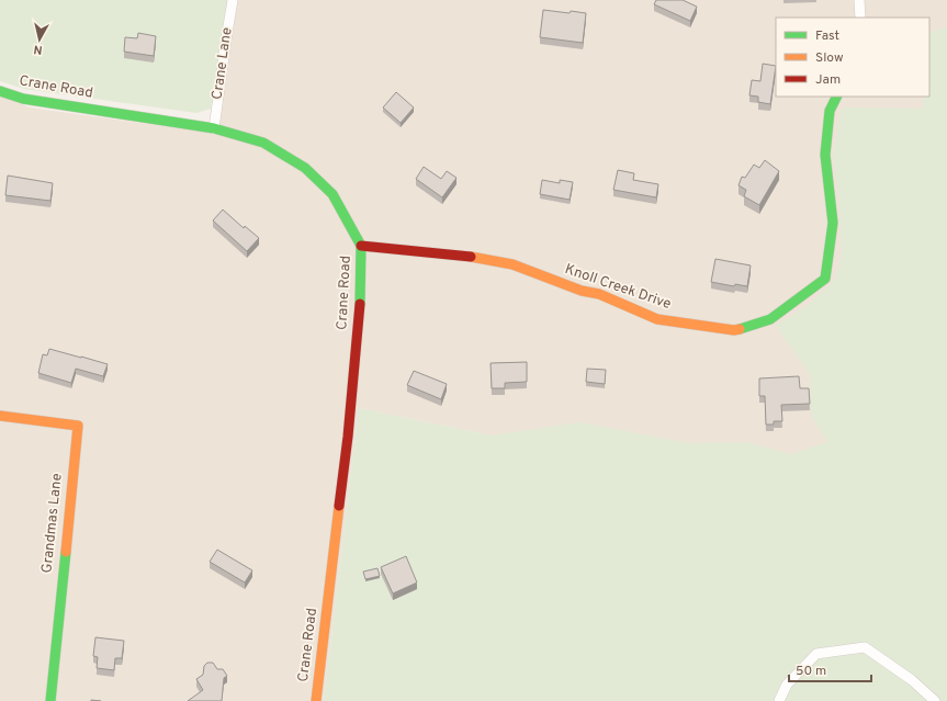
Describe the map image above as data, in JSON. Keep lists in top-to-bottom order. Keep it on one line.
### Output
{"streets":{"street":["Crane Lane","Crane Road","Knoll Creek Drive","Grandmas Lane"]},"crossings":[["Crane Lane","Crane Road"],["Crane Road","Knoll Creek Drive"]],"legend":["Fast","Slow","Jam"],"scale_bar":"50 m","north":"bottom"}
